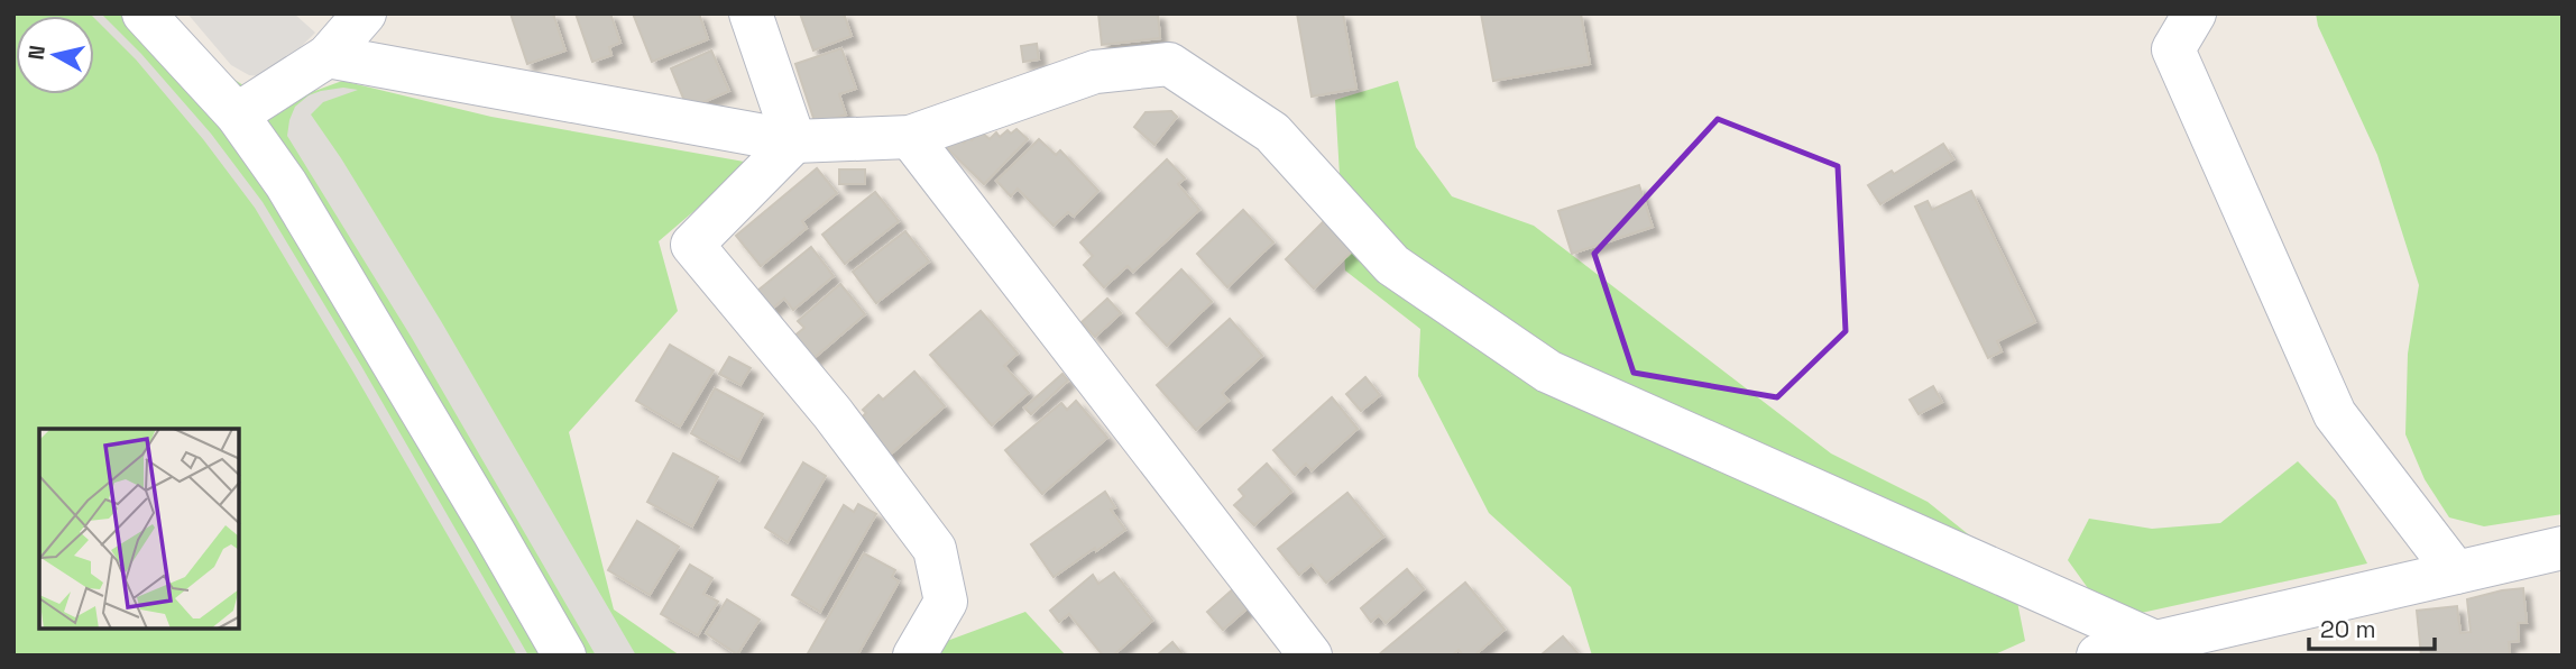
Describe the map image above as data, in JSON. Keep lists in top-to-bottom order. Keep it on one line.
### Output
{"scale_bar":"20 m","north":"left"}
